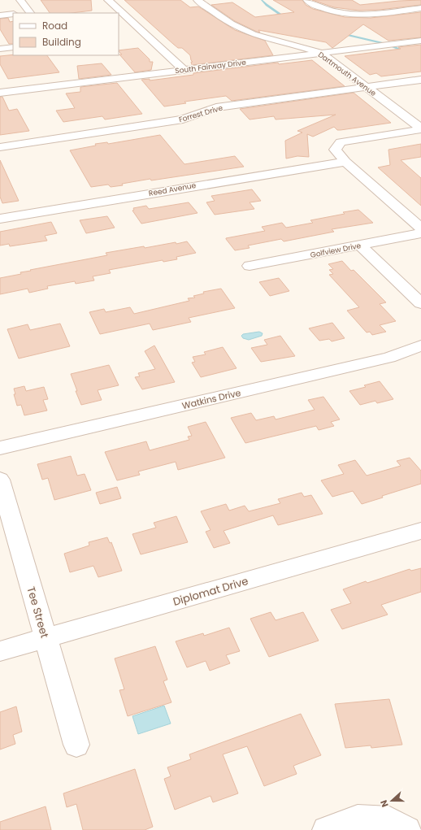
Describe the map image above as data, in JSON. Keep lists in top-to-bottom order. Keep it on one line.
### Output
{"streets":{"street":["South Fairway Drive","Dartmouth Avenue","Forrest Drive","Reed Avenue","Golfview Drive","Watkins Drive","Diplomat Drive","Tee Street"]},"crossings":[["South Fairway Drive","Dartmouth Avenue"],["Dartmouth Avenue","Forrest Drive"],["Dartmouth Avenue","Reed Avenue"],["Diplomat Drive","Tee Street"]],"legend":["Road","Building"],"north":"left"}
